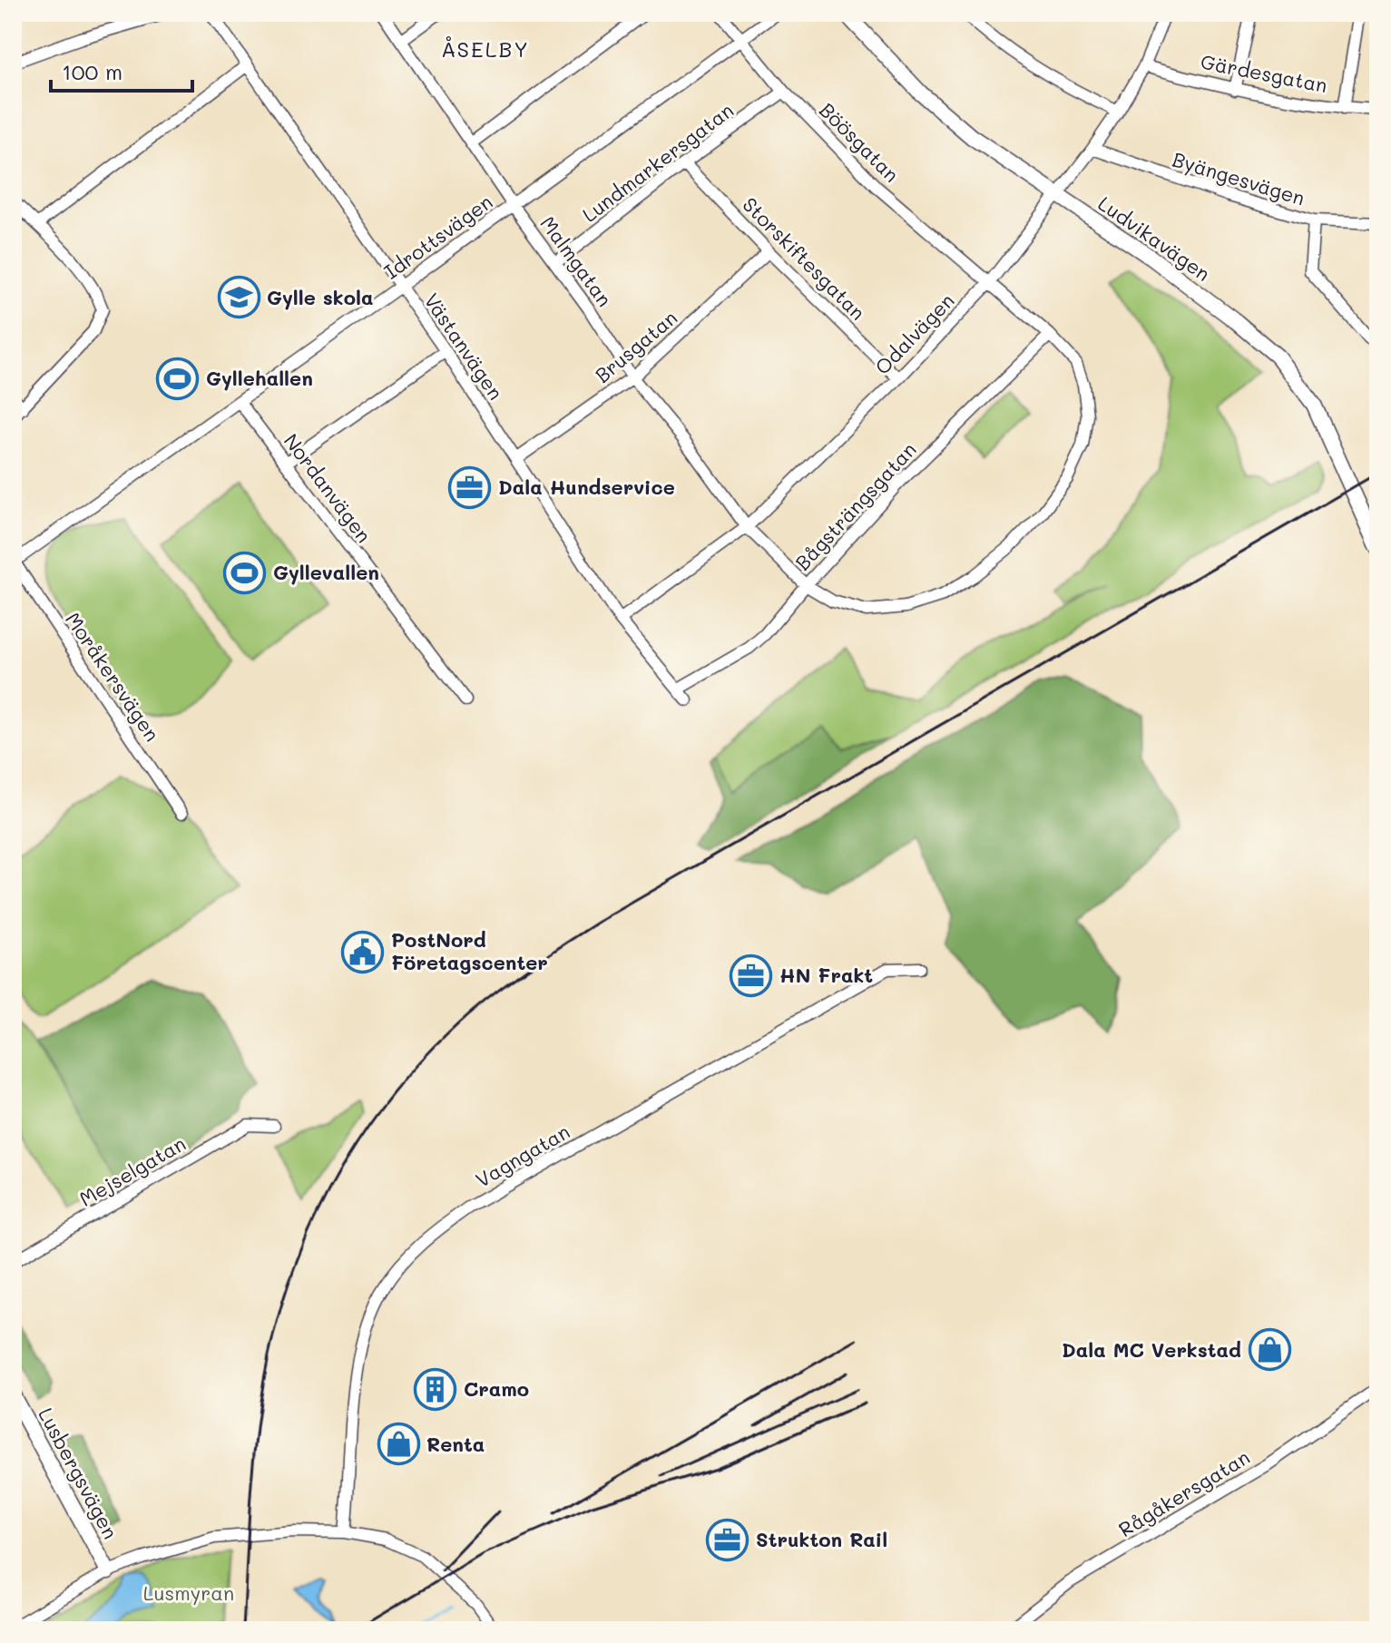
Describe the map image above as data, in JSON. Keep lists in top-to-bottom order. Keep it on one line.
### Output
{"streets":{"street":["Gärdesgatan","Böösgatan","Lundmarkersgatan","Byängesvägen","Idrottsvägen","Ludvikavägen","Storskiftesgatan","Malmgatan","Odalvägen","Västanvägen","Brusgatan","Nordanvägen","Bågsträngsgatan","Moråkersvägen","Vagngatan","Mejselgatan","Lusbergsvägen","Rågåkersgatan"]},"crossings":[["Gärdesgatan","Odalvägen"],["Böösgatan","Lundmarkersgatan"],["Böösgatan","Idrottsvägen"],["Böösgatan","Malmgatan"],["Böösgatan","Odalvägen"],["Böösgatan","Bågsträngsgatan"],["Lundmarkersgatan","Storskiftesgatan"],["Lundmarkersgatan","Malmgatan"],["Byängesvägen","Odalvägen"],["Idrottsvägen","Malmgatan"],["Idrottsvägen","Västanvägen"],["Idrottsvägen","Nordanvägen"],["Idrottsvägen","Moråkersvägen"],["Ludvikavägen","Odalvägen"],["Storskiftesgatan","Odalvägen"],["Storskiftesgatan","Brusgatan"],["Malmgatan","Odalvägen"],["Malmgatan","Brusgatan"],["Malmgatan","Bågsträngsgatan"],["Odalvägen","Västanvägen"],["Västanvägen","Brusgatan"],["Västanvägen","Bågsträngsgatan"]],"districts":["ÅSELBY"],"parks":["Lusmyran"],"places":{"school or university":["Gylle skola"],"sports":["Gyllehallen","Gyllevallen"],"office":["Dala Hundservice","HN Frakt","Strukton Rail"],"public building":["PostNord Företagscenter"],"shop":["Dala MC Verkstad","Renta"],"building":["Cramo"]},"scale_bar":"100 m"}
